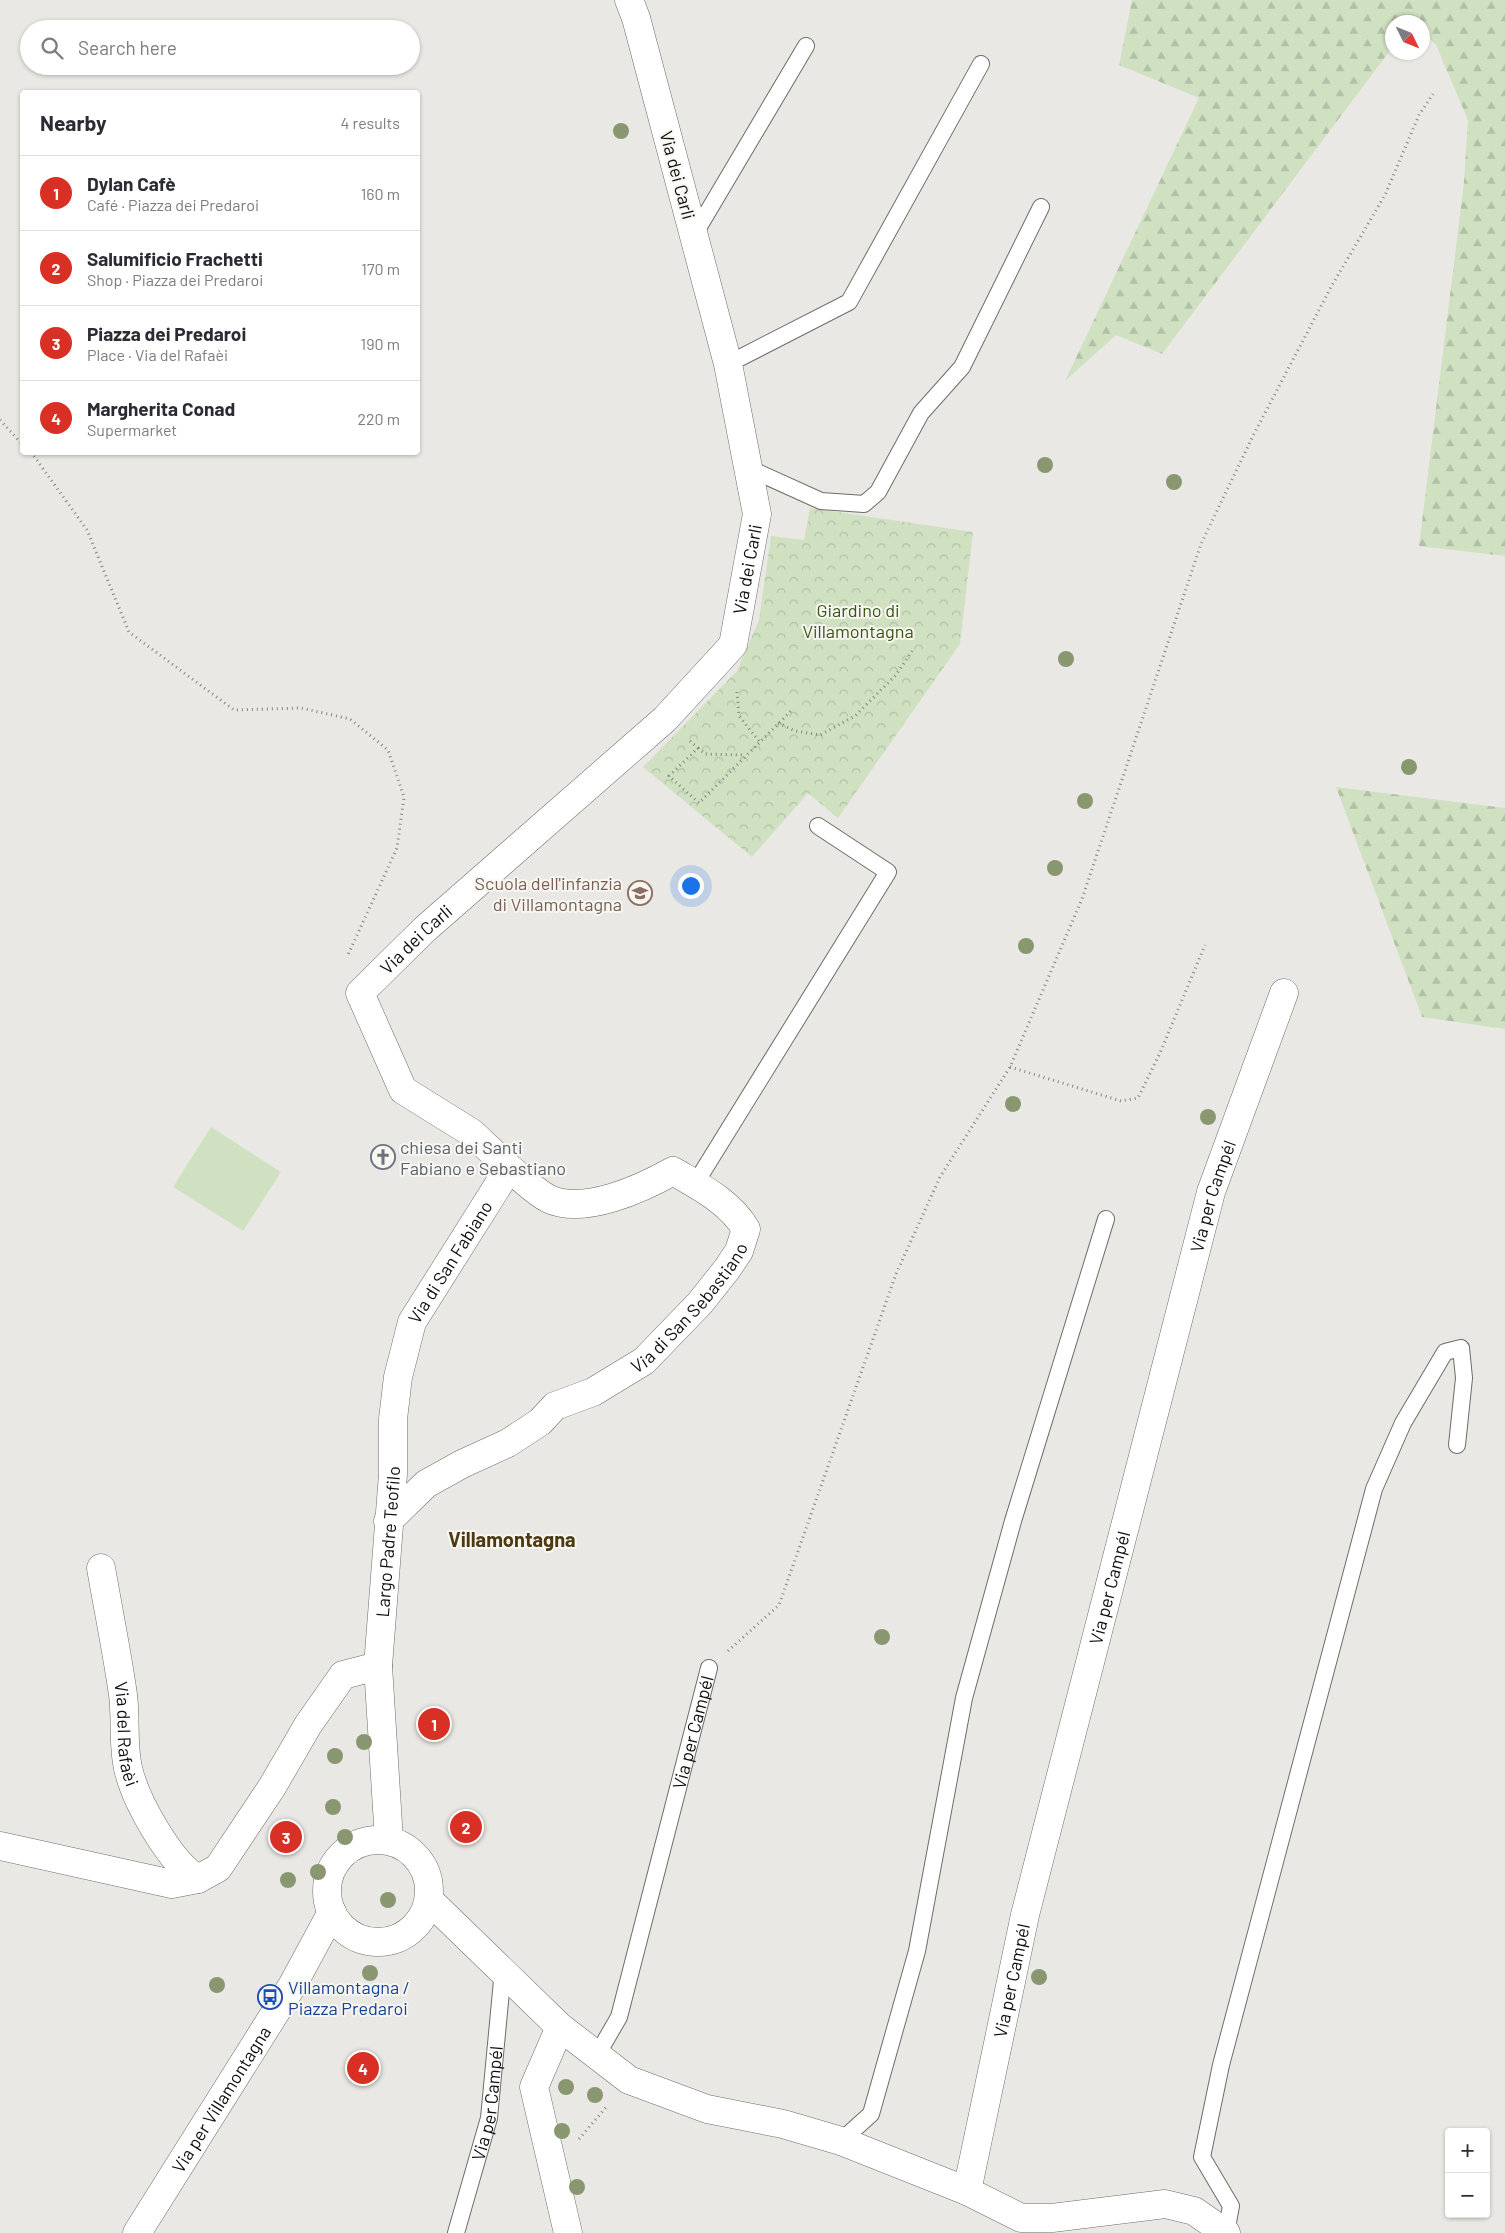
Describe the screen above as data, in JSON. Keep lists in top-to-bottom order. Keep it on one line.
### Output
{"streets":{"street":["Via dei Carli","Via per Campél","Via di San Fabiano","Via di San Sebastiano","Largo Padre Teofilo","Via del Rafaèi","Via per Villamontagna"]},"crossings":[["Via di San Fabiano","Via di San Sebastiano"],["Via di San Fabiano","Largo Padre Teofilo"],["Via di San Sebastiano","Largo Padre Teofilo"],["Largo Padre Teofilo","Via per Villamontagna"]],"districts":["Villamontagna"],"parks":["Giardino di Villamontagna"],"places":{"school or university":["Scuola dell'infanzia di Villamontagna"],"church":["chiesa dei Santi Fabiano e Sebastiano"],"bus stop":["Villamontagna / Piazza Predaroi"]},"north":"bottom right","page":{"search":"Search here","heading":["Nearby","4 results"],"list":[{"mark":"1","name":"Dylan Cafè","note":"Café · Piazza dei Predaroi","value":"160 m"},{"mark":"2","name":"Salumificio Frachetti","note":"Shop · Piazza dei Predaroi","value":"170 m"},{"mark":"3","name":"Piazza dei Predaroi","note":"Place · Via del Rafaèi","value":"190 m"},{"mark":"4","name":"Margherita Conad","note":"Supermarket","value":"220 m"}],"pins":["1","2","3","4"],"map_buttons":["+","−"]}}
